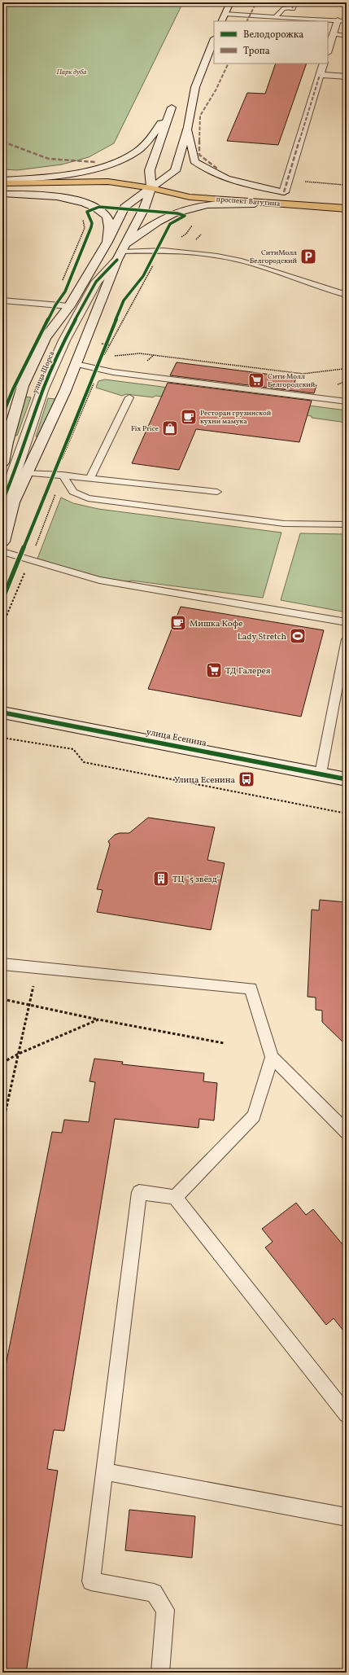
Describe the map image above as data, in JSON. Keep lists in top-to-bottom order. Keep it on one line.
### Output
{"streets":{"main road":["проспект Ватутина","улица Щорса","улица Есенина"]},"crossings":[["проспект Ватутина","улица Щорса"]],"parks":["Парк дуба"],"places":{"parking":["СитиМолл Белгородский"],"supermarket":["Сити Молл Белгородский","ТД Галерея"],"cafe":["Ресторан грузинской кухни мамука","Мишка Кофе"],"shop":["Fix Price"],"sports":["Lady Stretch"],"bus stop":["Улица Есенина"],"building":["ТЦ \"5 звёзд\""]},"legend":["Велодорожка","Тропа"]}
